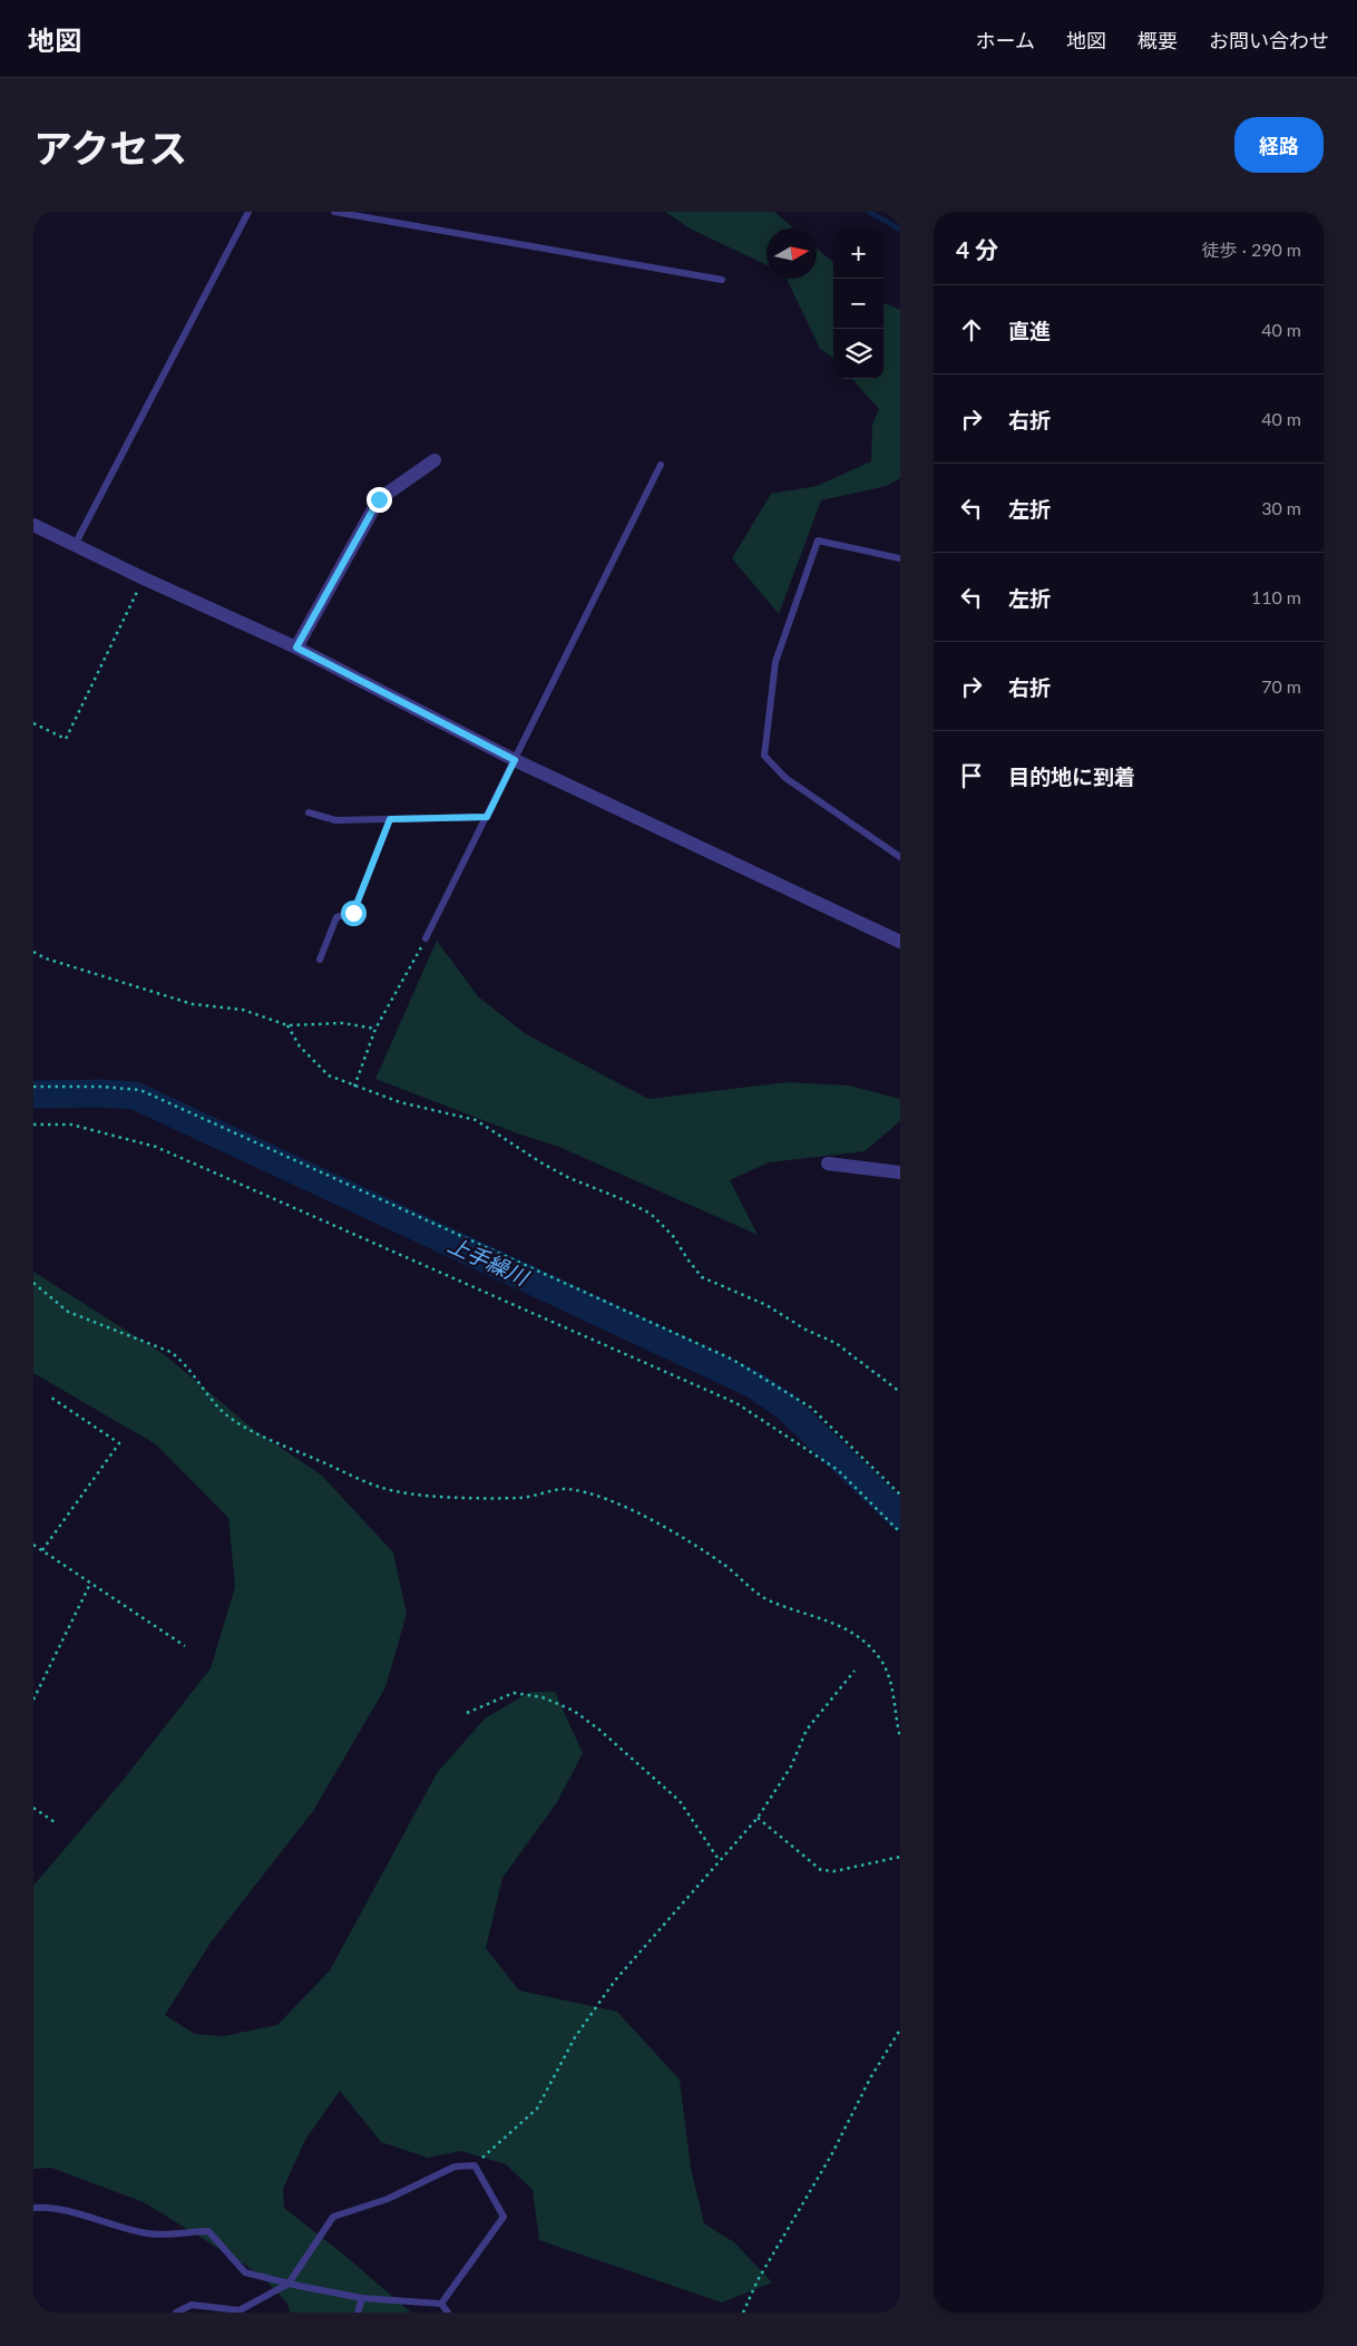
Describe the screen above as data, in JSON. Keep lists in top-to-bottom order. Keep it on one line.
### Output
{"water":["上手繰川"],"north":"right","page":{"header":"地図","nav":["ホーム","地図","概要","お問い合わせ"],"title":"アクセス","buttons":"経路","heading":["4 分","徒歩 · 290 m"],"map_buttons":["+","−"],"list":[["直進","40 m"],["右折","40 m"],["左折","30 m"],["左折","110 m"],["右折","70 m"],"目的地に到着"]}}
